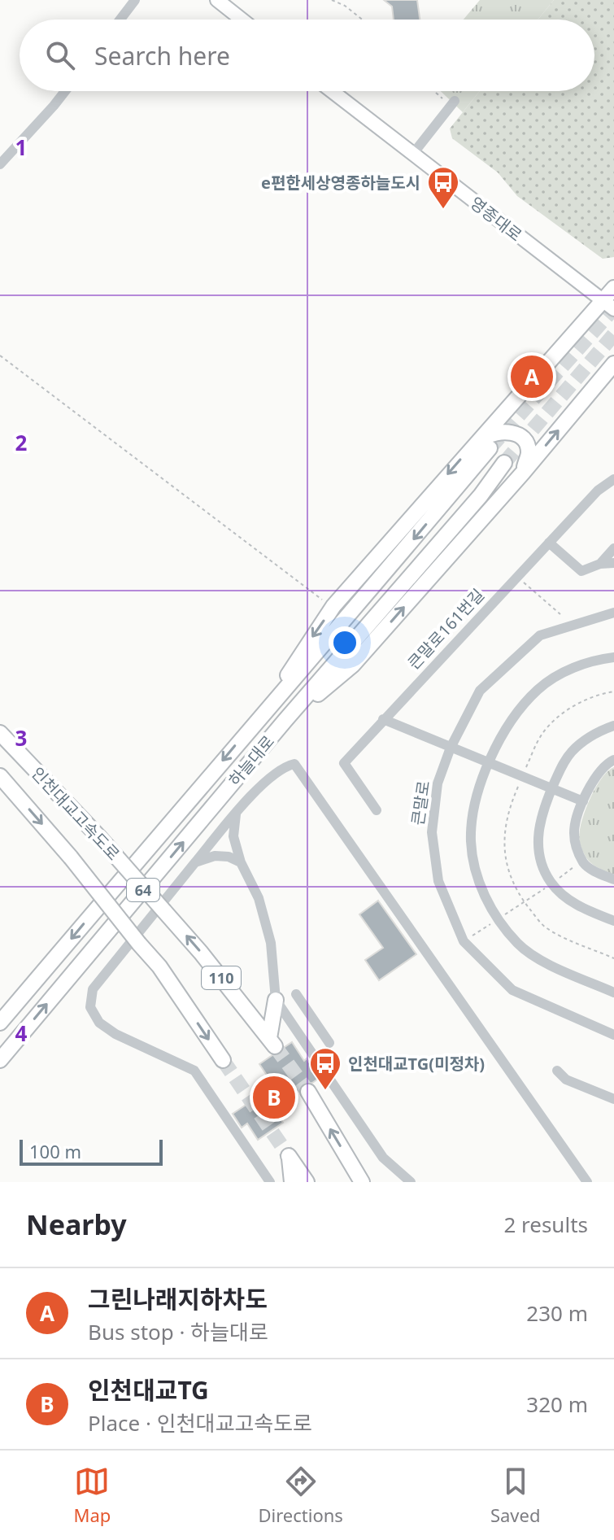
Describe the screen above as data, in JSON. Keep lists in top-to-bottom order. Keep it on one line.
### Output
{"streets":{"highway":["하늘대로","인천대교고속도로","64","110"],"main road":["영종대로"],"street":["큰말로161번길","큰말로"]},"crossings":[["영종대로","하늘대로"]],"places":{"bus stop":["e편한세상영종하늘도시","인천대교TG(미정차)"]},"scale_bar":"100 m","page":{"search":"Search here","pins":["A","B"],"scale":"100 m","heading":["Nearby","2 results"],"list":[{"mark":"A","name":"그린나래지하차도","note":"Bus stop · 하늘대로","value":"230 m"},{"mark":"B","name":"인천대교TG","note":"Place · 인천대교고속도로","value":"320 m"}],"nav":["Map","Directions","Saved"]},"grid":{"rows":["1","2","3","4"]}}
